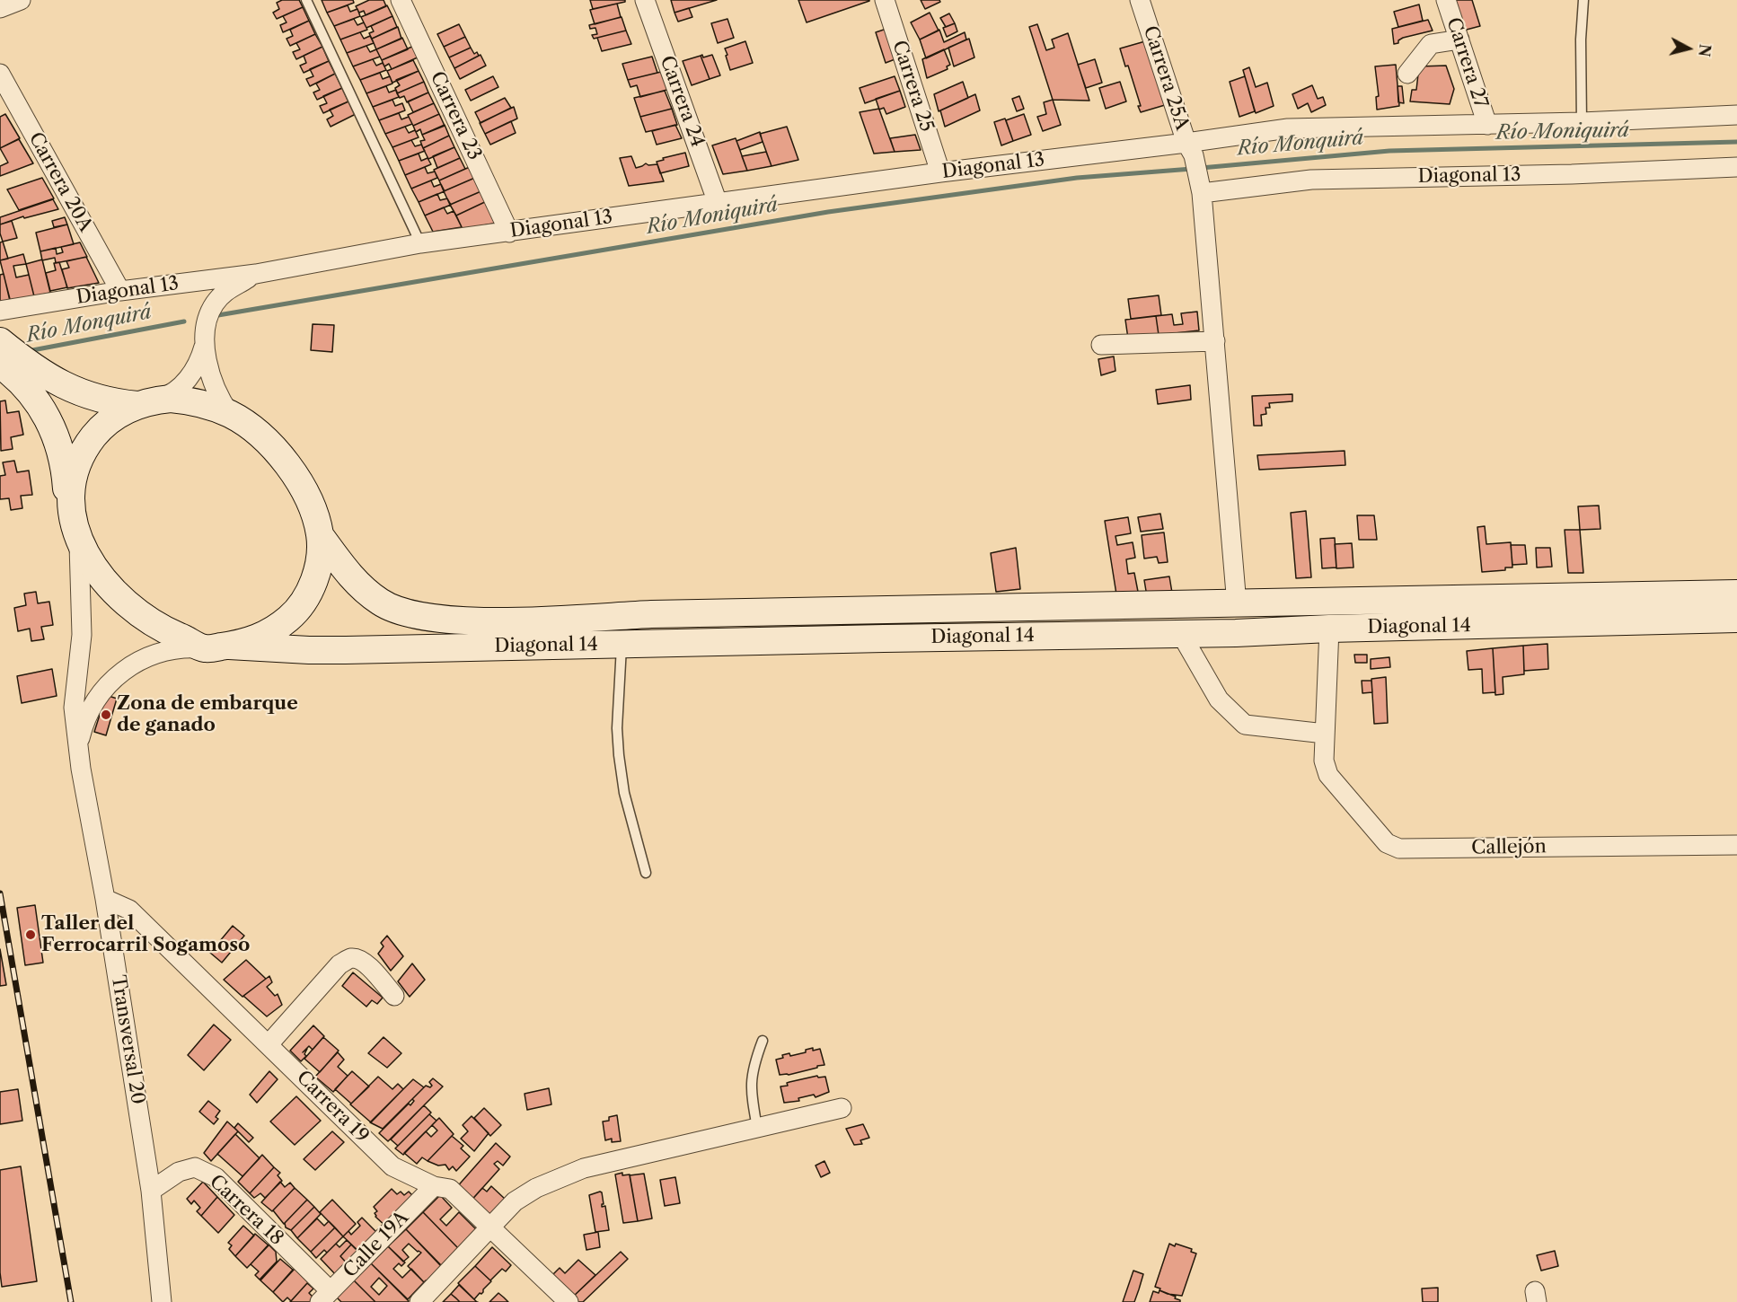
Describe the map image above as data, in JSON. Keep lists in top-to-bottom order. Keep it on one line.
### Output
{"streets":{"street":["Carrera 27","Carrera 25A","Carrera 25","Carrera 24","Carrera 23","Diagonal 13","Carrera 20A","Diagonal 14","Callejón","Transversal 20","Carrera 19","Carrera 18","Calle 19A"]},"crossings":[["Carrera 27","Diagonal 13"],["Carrera 25A","Diagonal 13"],["Carrera 25A","Diagonal 14"],["Carrera 25","Diagonal 13"],["Carrera 24","Diagonal 13"],["Carrera 23","Diagonal 13"],["Diagonal 13","Carrera 20A"],["Diagonal 14","Transversal 20"],["Transversal 20","Carrera 19"],["Transversal 20","Carrera 18"],["Carrera 19","Calle 19A"],["Carrera 18","Calle 19A"]],"water":["Río Moniquirá","Río Monquirá"],"places":["Zona de embarque de ganado","Taller del Ferrocarril Sogamoso"],"north":"right"}
